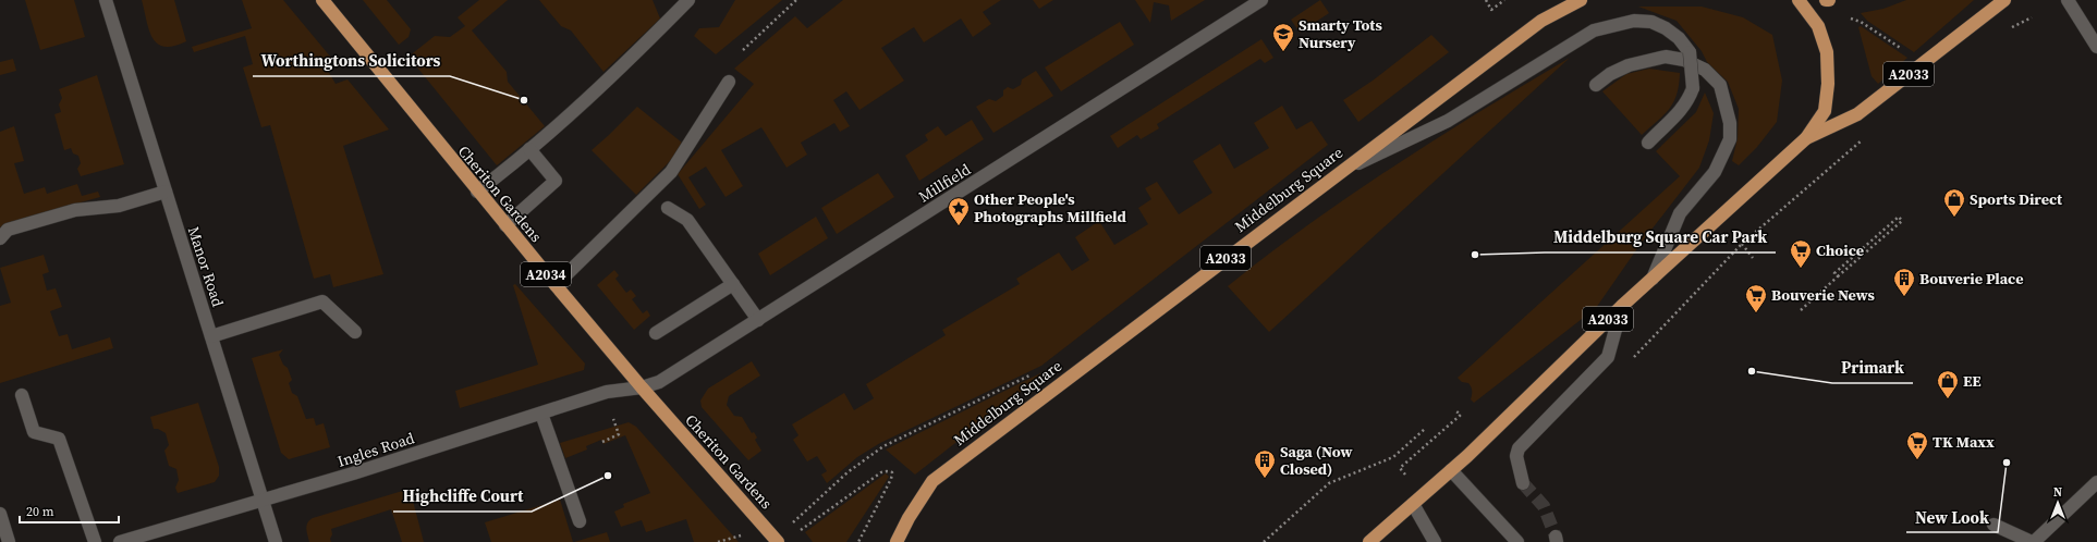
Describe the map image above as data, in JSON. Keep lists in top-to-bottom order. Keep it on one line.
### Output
{"streets":{"main road":["A2033","Middelburg Square","Cheriton Gardens","A2034"],"street":["Millfield","Manor Road","Ingles Road"]},"crossings":[["Millfield","Cheriton Gardens"],["Millfield","Ingles Road"],["Cheriton Gardens","Ingles Road"],["Manor Road","Ingles Road"]],"places":{"school or university":["Smarty Tots Nursery"],"other":["Worthingtons Solicitors","Middelburg Square Car Park","Primark","New Look","Highcliffe Court"],"shop":["Sports Direct","EE"],"place":["Other People's Photographs Millfield"],"supermarket":["Choice","Bouverie News","TK Maxx"],"building":["Bouverie Place","Saga (Now Closed)"]},"scale_bar":"20 m","north":"top"}
